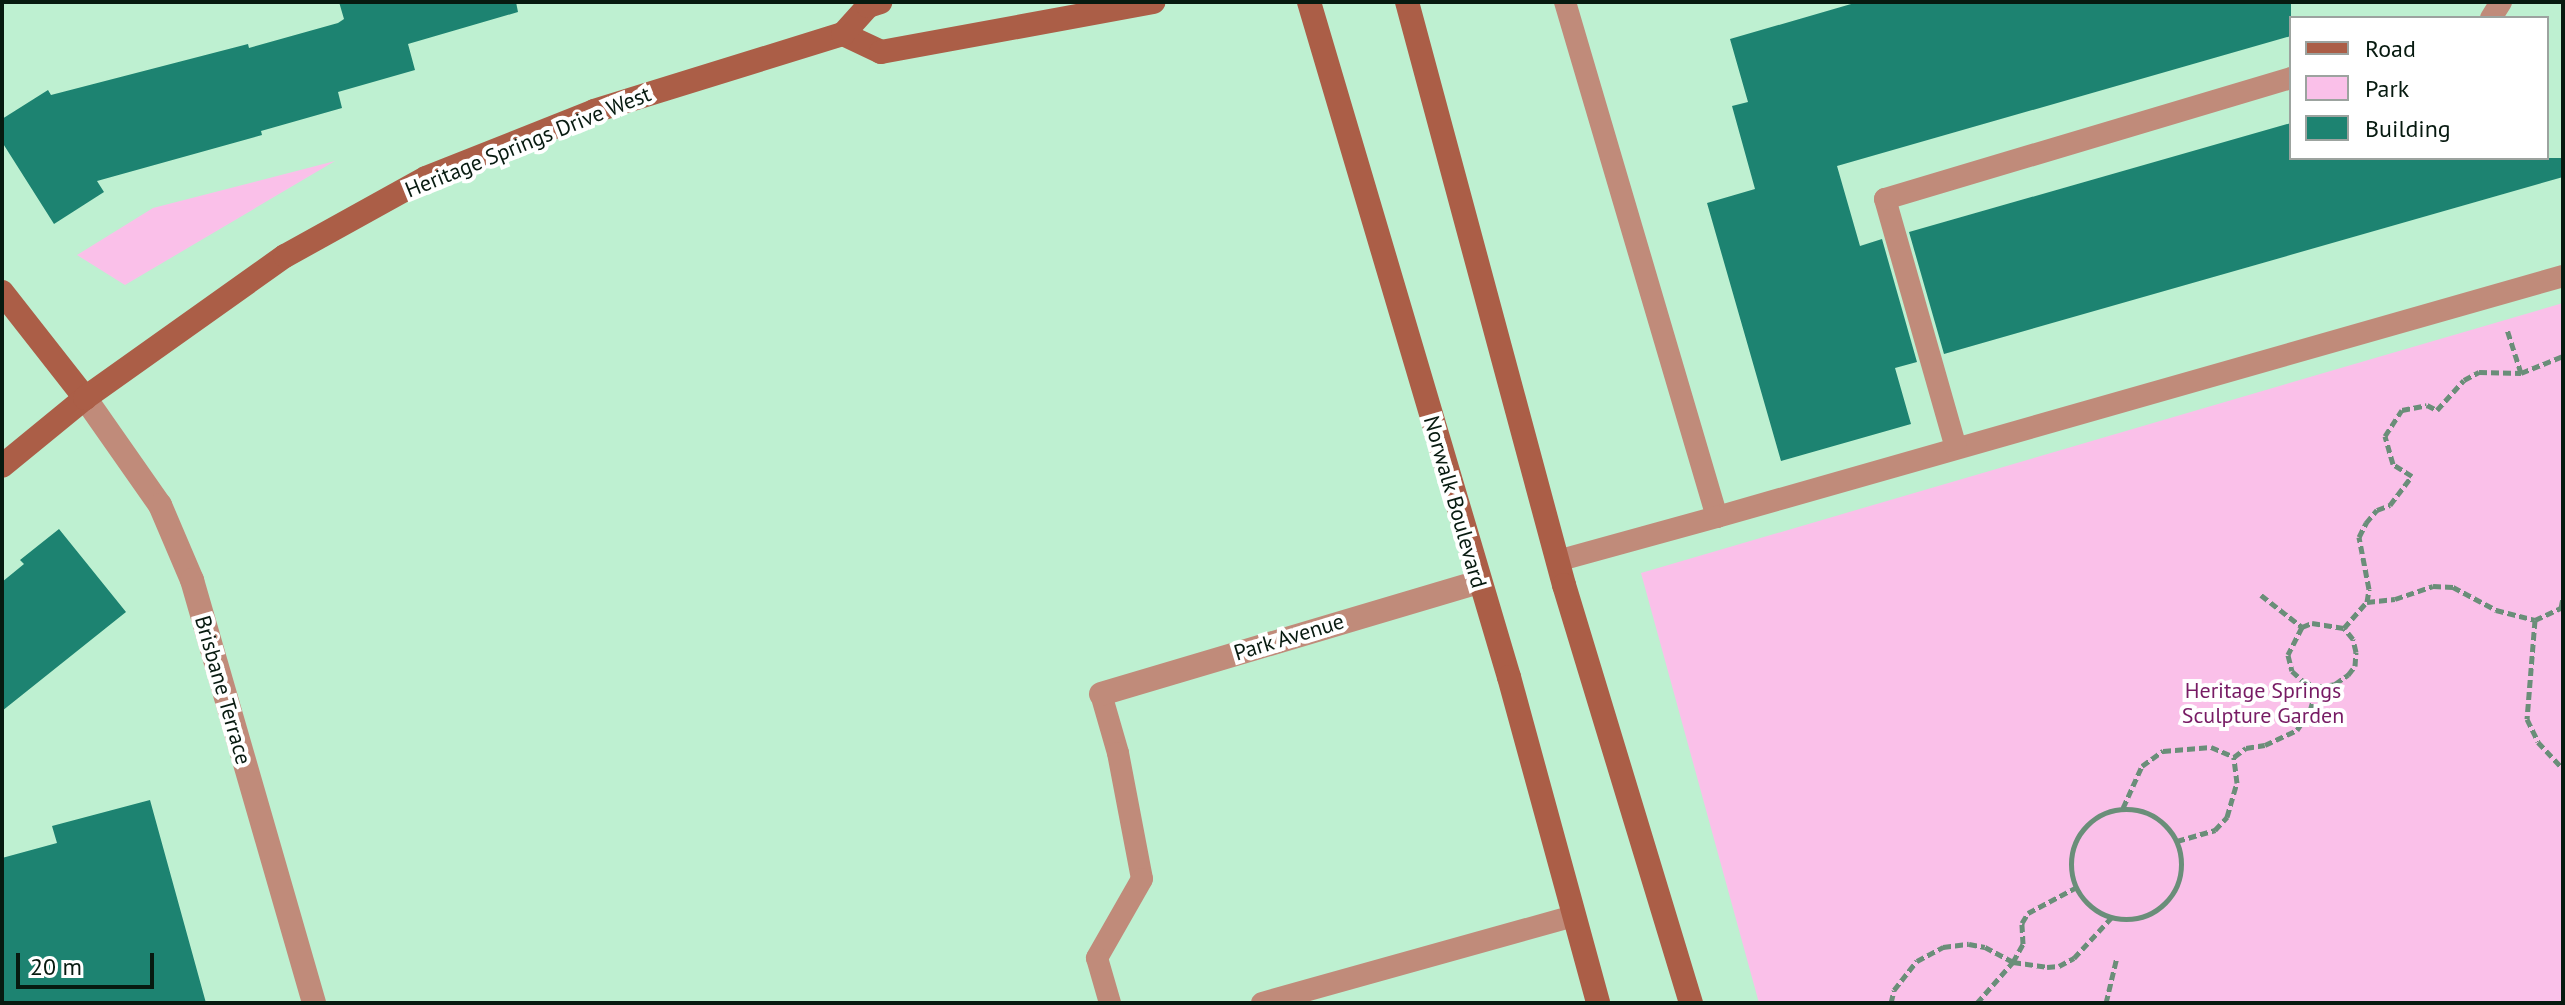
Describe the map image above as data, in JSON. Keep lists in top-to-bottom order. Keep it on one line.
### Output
{"streets":{"main road":["Heritage Springs Drive West","Norwalk Boulevard"],"street":["Park Avenue","Brisbane Terrace"]},"crossings":[["Heritage Springs Drive West","Brisbane Terrace"],["Norwalk Boulevard","Park Avenue"]],"parks":["Heritage Springs Sculpture Garden"],"legend":["Road","Park","Building"],"scale_bar":"20 m"}
